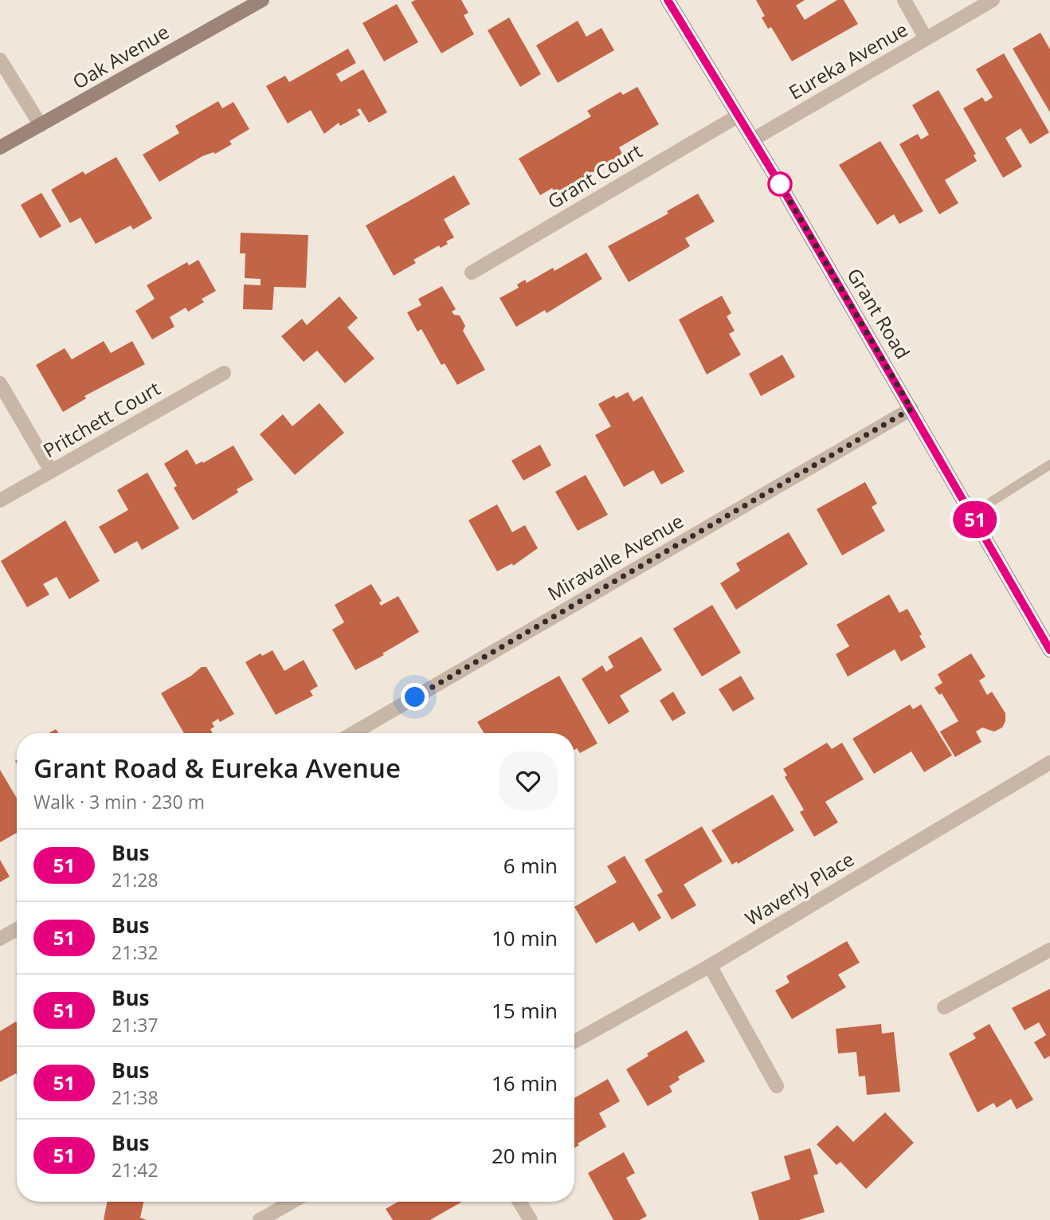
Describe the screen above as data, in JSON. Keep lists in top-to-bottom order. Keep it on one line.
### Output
{"streets":{"main road":["Oak Avenue","Grant Road"],"street":["Eureka Avenue","Grant Court","Pritchett Court","Miravalle Avenue","Waverly Place"]},"crossings":[["Eureka Avenue","Grant Road"],["Grant Court","Grant Road"],["Grant Road","Miravalle Avenue"]],"lines":["bus line 51"],"page":{"on_map":"51","heading":["Grant Road & Eureka Avenue","Walk · 3 min · 230 m"],"list":[{"mark":"51","name":"Bus","note":"21:28","value":"6 min"},{"mark":"51","name":"Bus","note":"21:32","value":"10 min"},{"mark":"51","name":"Bus","note":"21:37","value":"15 min"},{"mark":"51","name":"Bus","note":"21:38","value":"16 min"},{"mark":"51","name":"Bus","note":"21:42","value":"20 min"}]}}
